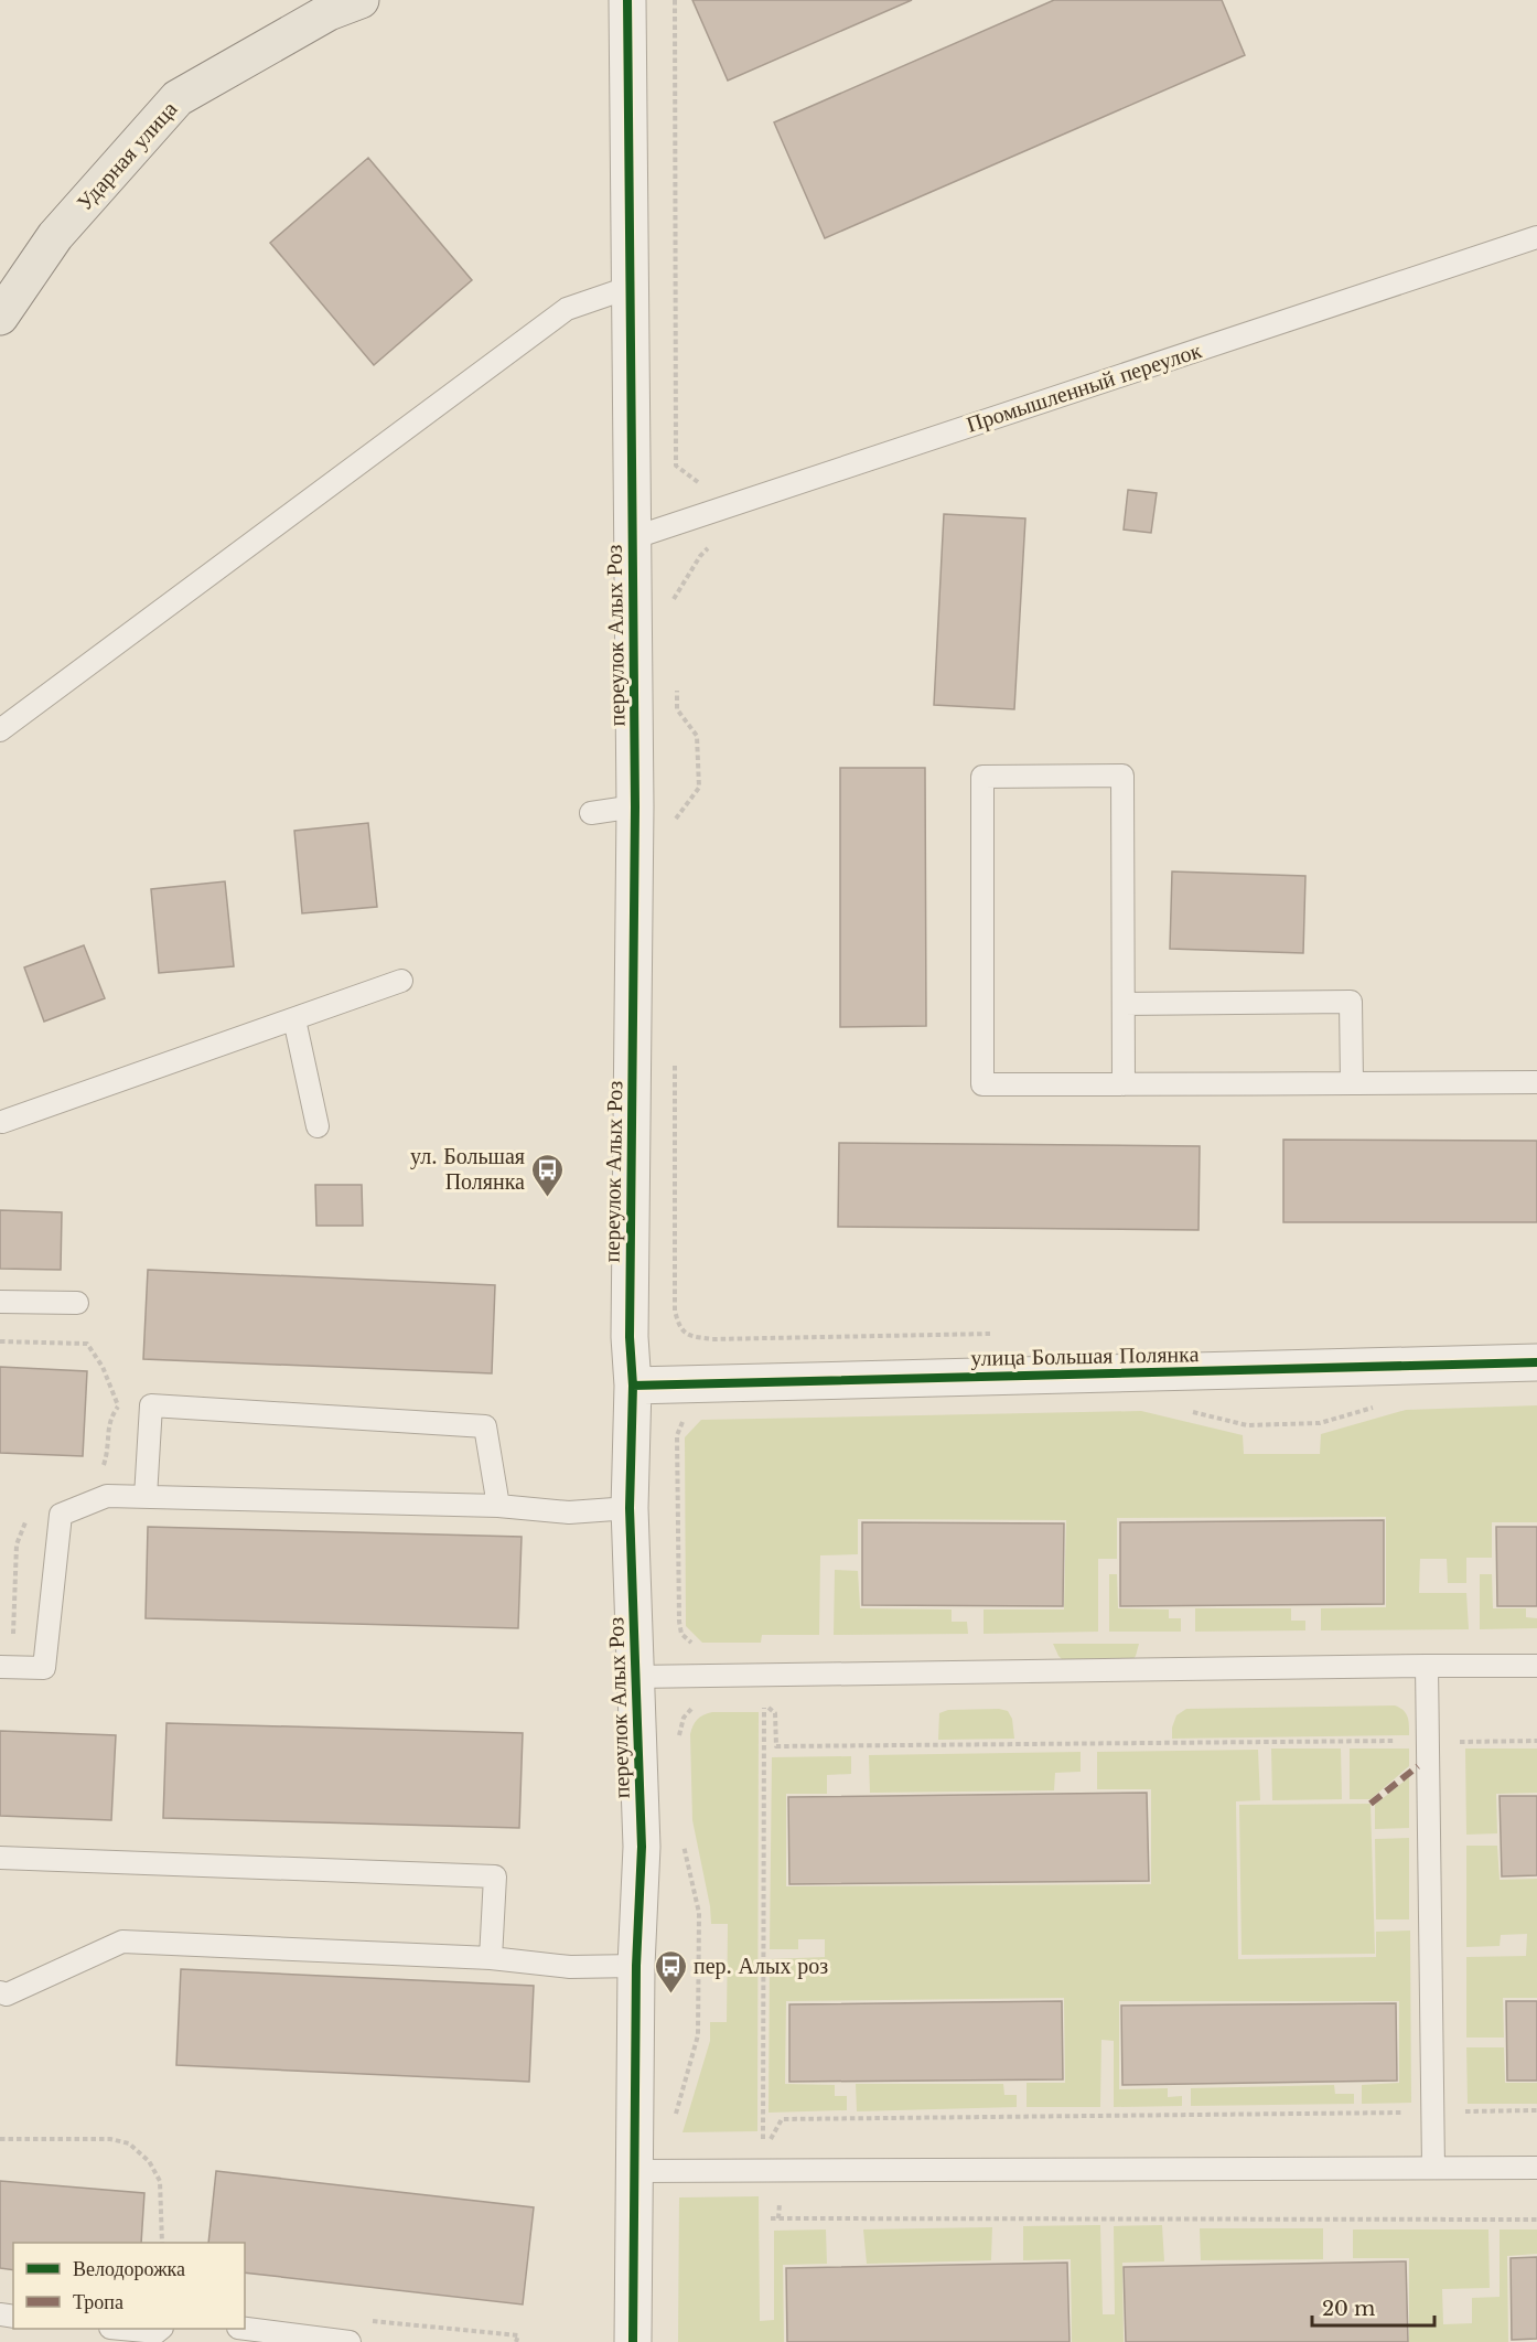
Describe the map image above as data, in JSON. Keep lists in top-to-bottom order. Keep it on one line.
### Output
{"streets":{"main road":["Ударная улица"],"street":["переулок Алых Роз","улица Большая Полянка"],"lane":["Промышленный переулок"]},"crossings":[["Промышленный переулок","переулок Алых Роз"],["переулок Алых Роз","улица Большая Полянка"]],"places":{"bus stop":["ул. Большая Полянка","пер. Алых роз"]},"legend":["Велодорожка","Тропа"],"scale_bar":"20 m"}
